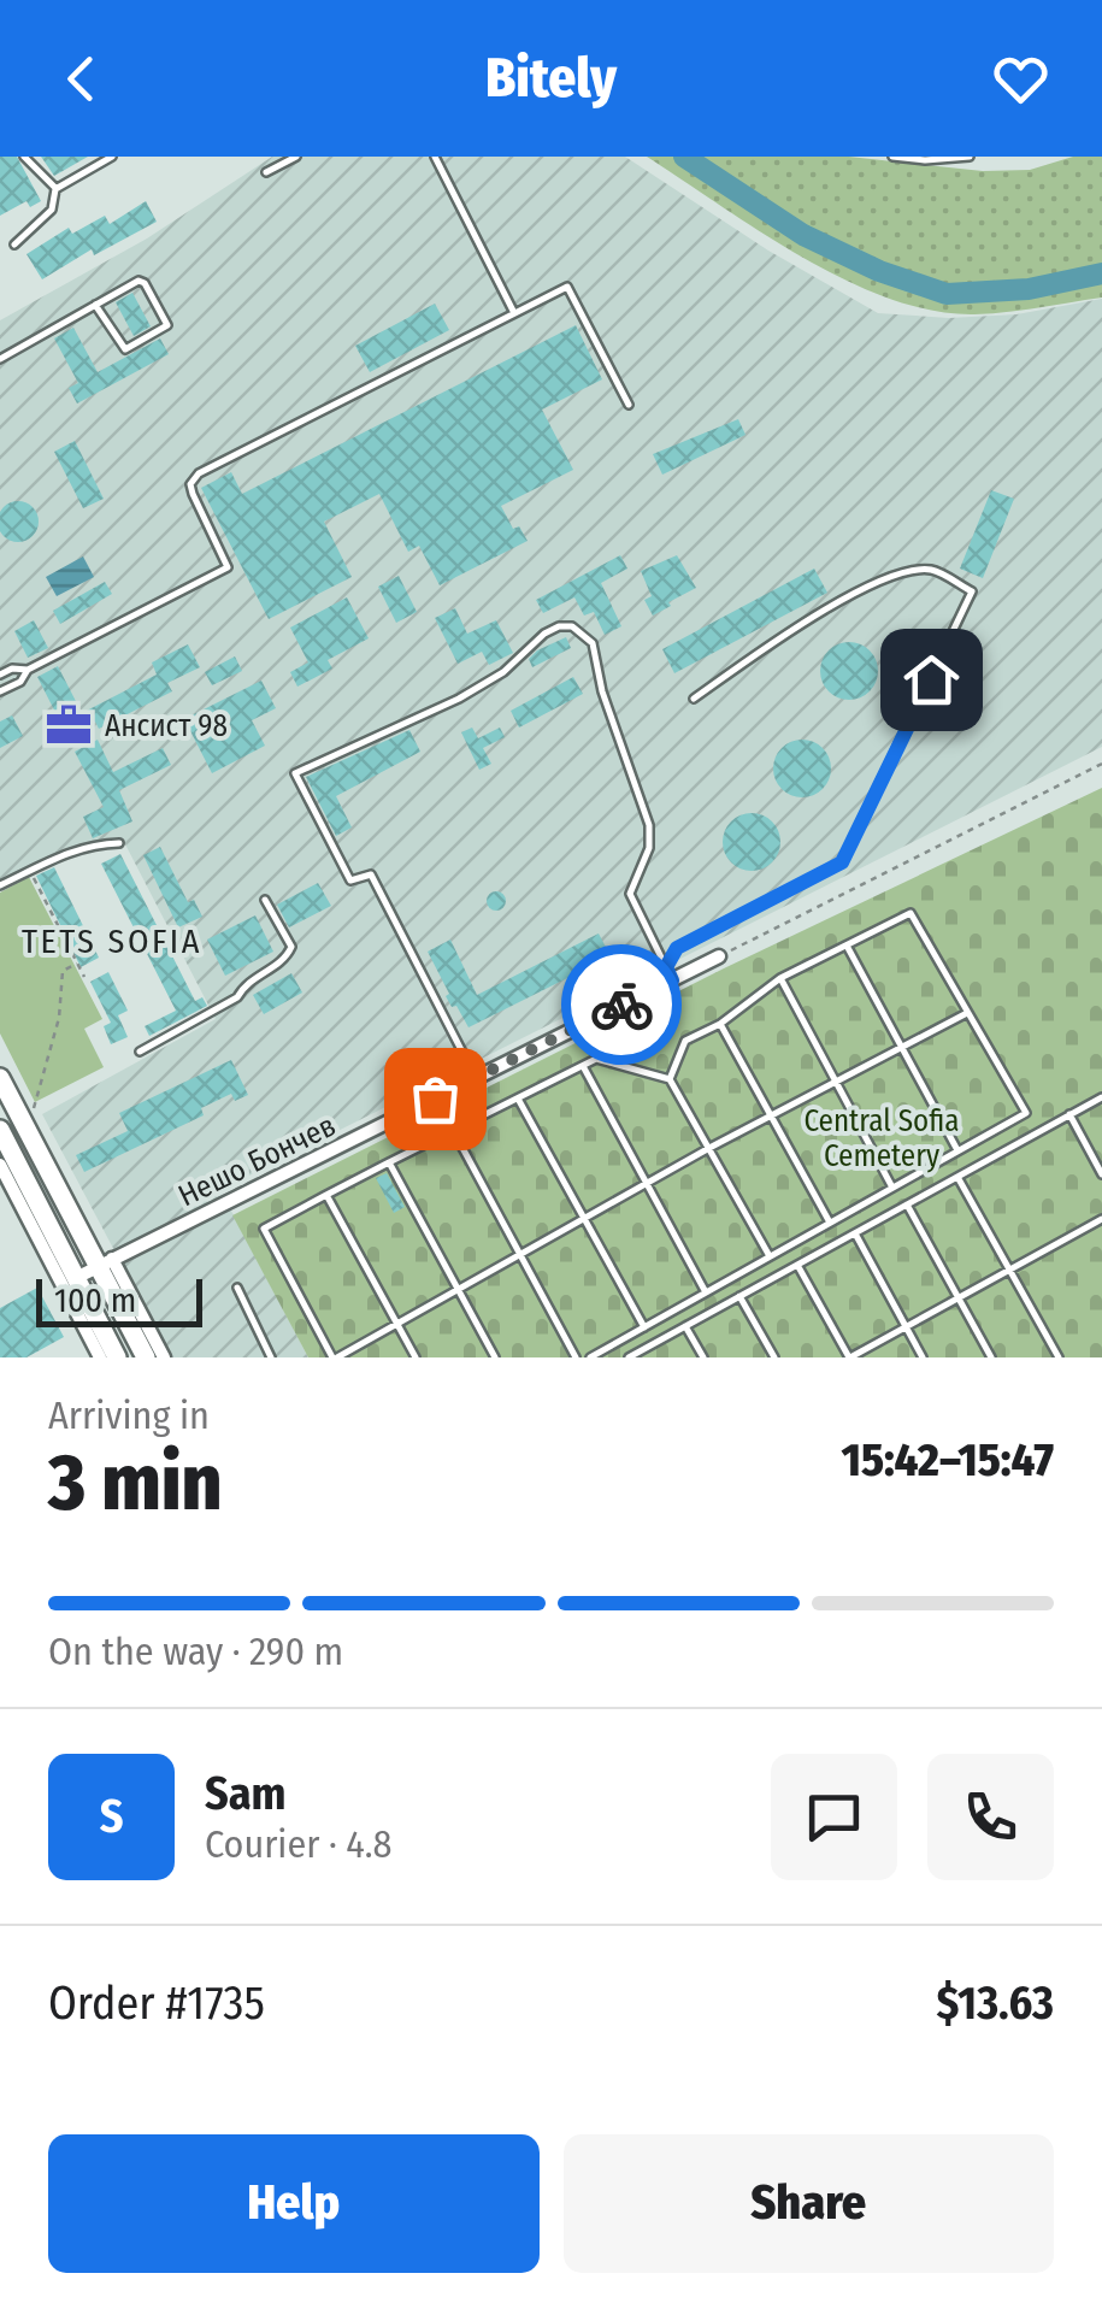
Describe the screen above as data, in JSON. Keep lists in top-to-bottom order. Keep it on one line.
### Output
{"streets":{"street":["Нешо Бончев"]},"districts":["TETS SOFIA"],"parks":["Central Sofia Cemetery"],"places":{"office":["Ансист 98"]},"scale_bar":"100 m","page":{"header":"Bitely","scale":"100 m","heading":["3 min","Arriving in","15:42–15:47"],"panel":["Sam","Courier · 4.8","Order #1735","$13.63"],"bar":"On the way · 290 m","round":"S","buttons":["Help","Share"]}}
